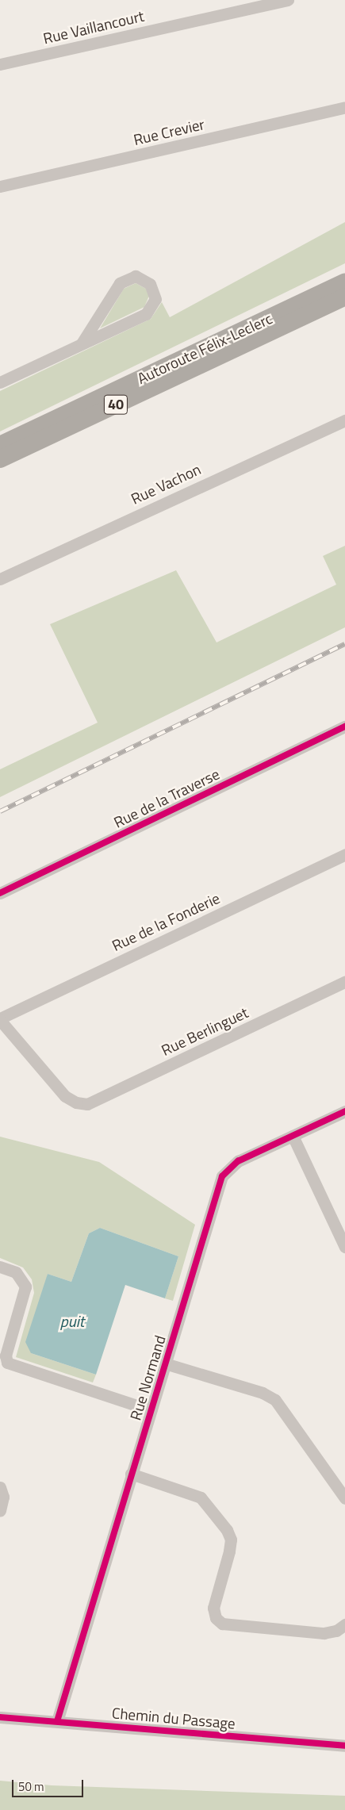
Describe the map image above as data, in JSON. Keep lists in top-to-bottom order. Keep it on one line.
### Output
{"streets":{"highway":["Autoroute Félix-Leclerc","40"],"street":["Rue Vaillancourt","Rue Crevier","Rue Vachon","Rue de la Traverse","Rue de la Fonderie","Rue Berlinguet","Rue Normand","Chemin du Passage"]},"crossings":[["Rue de la Fonderie","Rue Berlinguet"],["Rue Normand","Chemin du Passage"]],"water":["puit"],"scale_bar":"50 m"}
